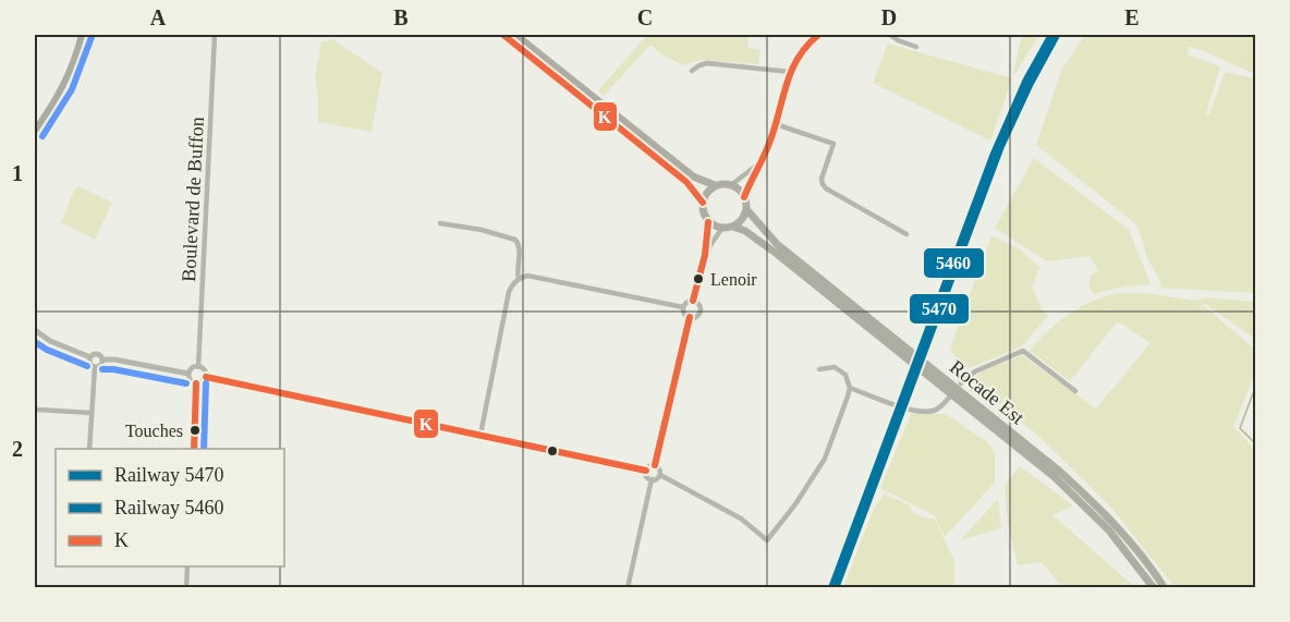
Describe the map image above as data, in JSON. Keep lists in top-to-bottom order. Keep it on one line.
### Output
{"streets":{"main road":["Rocade Est"],"street":["Boulevard de Buffon"]},"places":["Lenoir","Touches"],"lines":["rail line 5470","rail line 5460","transit line K"],"legend":["Railway 5470","Railway 5460","K"],"grid":{"columns":["A","B","C","D","E"],"rows":["1","2"]}}
